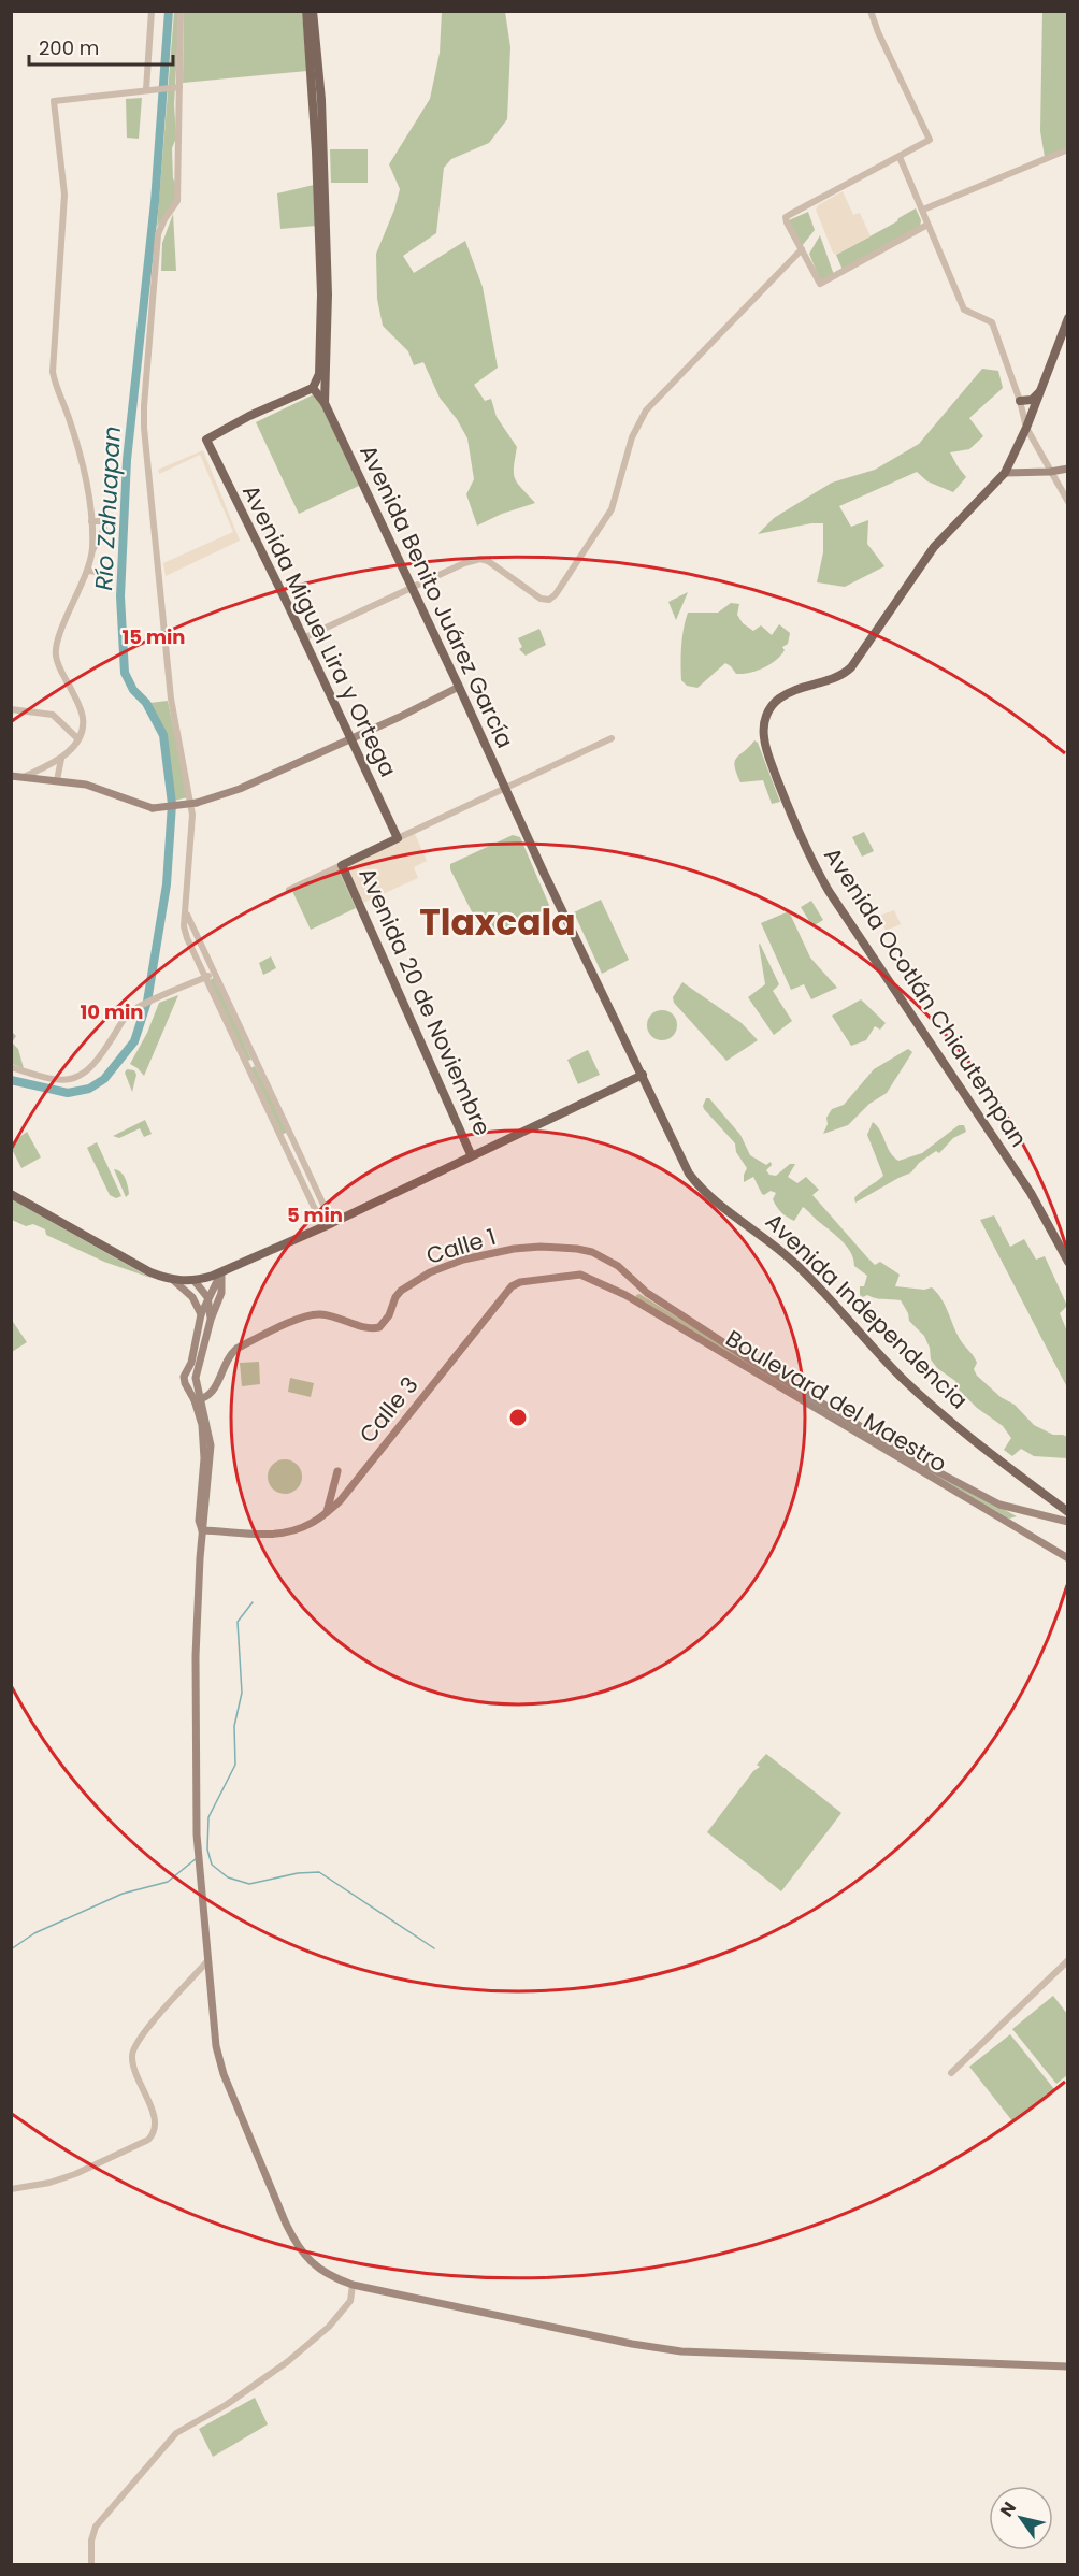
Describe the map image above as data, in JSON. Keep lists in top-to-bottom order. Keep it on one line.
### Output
{"streets":{"main road":["Avenida Benito Juárez García","Avenida Miguel Lira y Ortega","Avenida Ocotlán Chiautempan","Avenida 20 de Noviembre","Calle 1","Avenida Independencia","Boulevard del Maestro","Calle 3"]},"crossings":[["Avenida Benito Juárez García","Avenida Miguel Lira y Ortega"],["Avenida Benito Juárez García","Avenida Independencia"],["Boulevard del Maestro","Calle 3"]],"districts":["Tlaxcala"],"water":["Río Zahuapan"],"scale_bar":"200 m","north":"top left","rings":["15 min","10 min","5 min"]}
